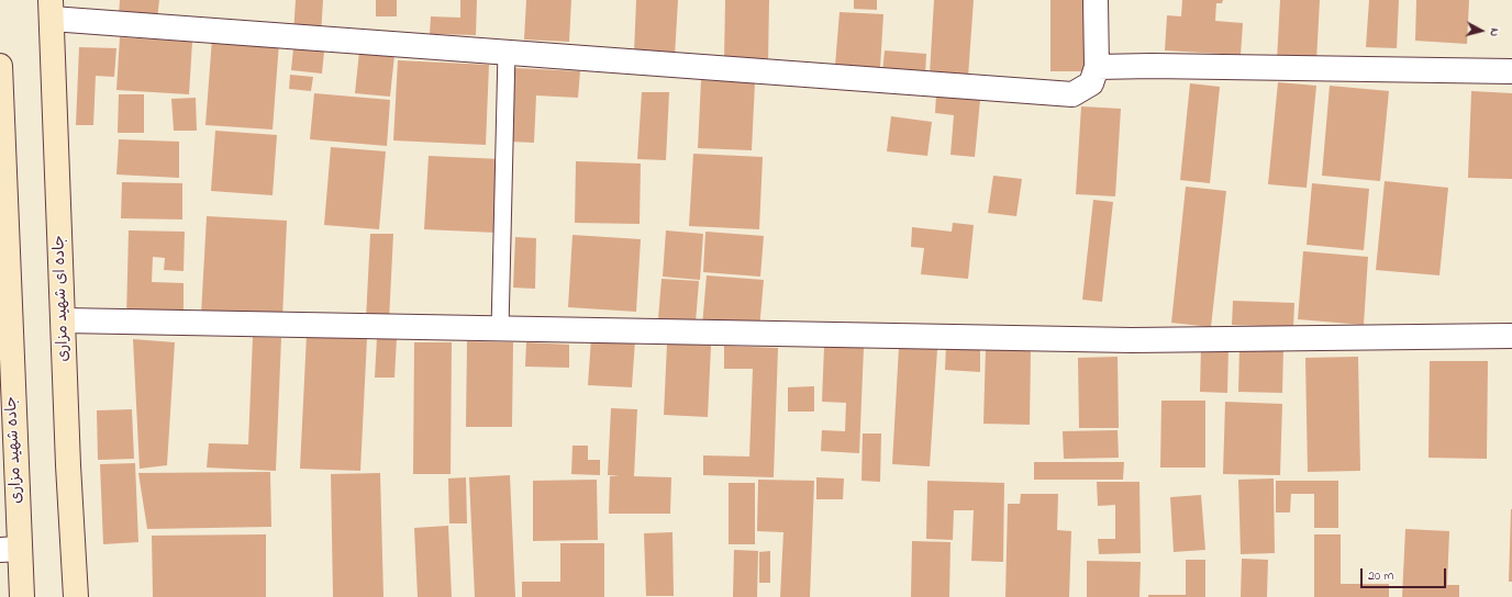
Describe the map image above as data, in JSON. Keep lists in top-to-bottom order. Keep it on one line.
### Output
{"streets":{"main road":["جاده ای شهید مزاری","جاده شهید مزاری"]},"scale_bar":"20 m","north":"right"}
